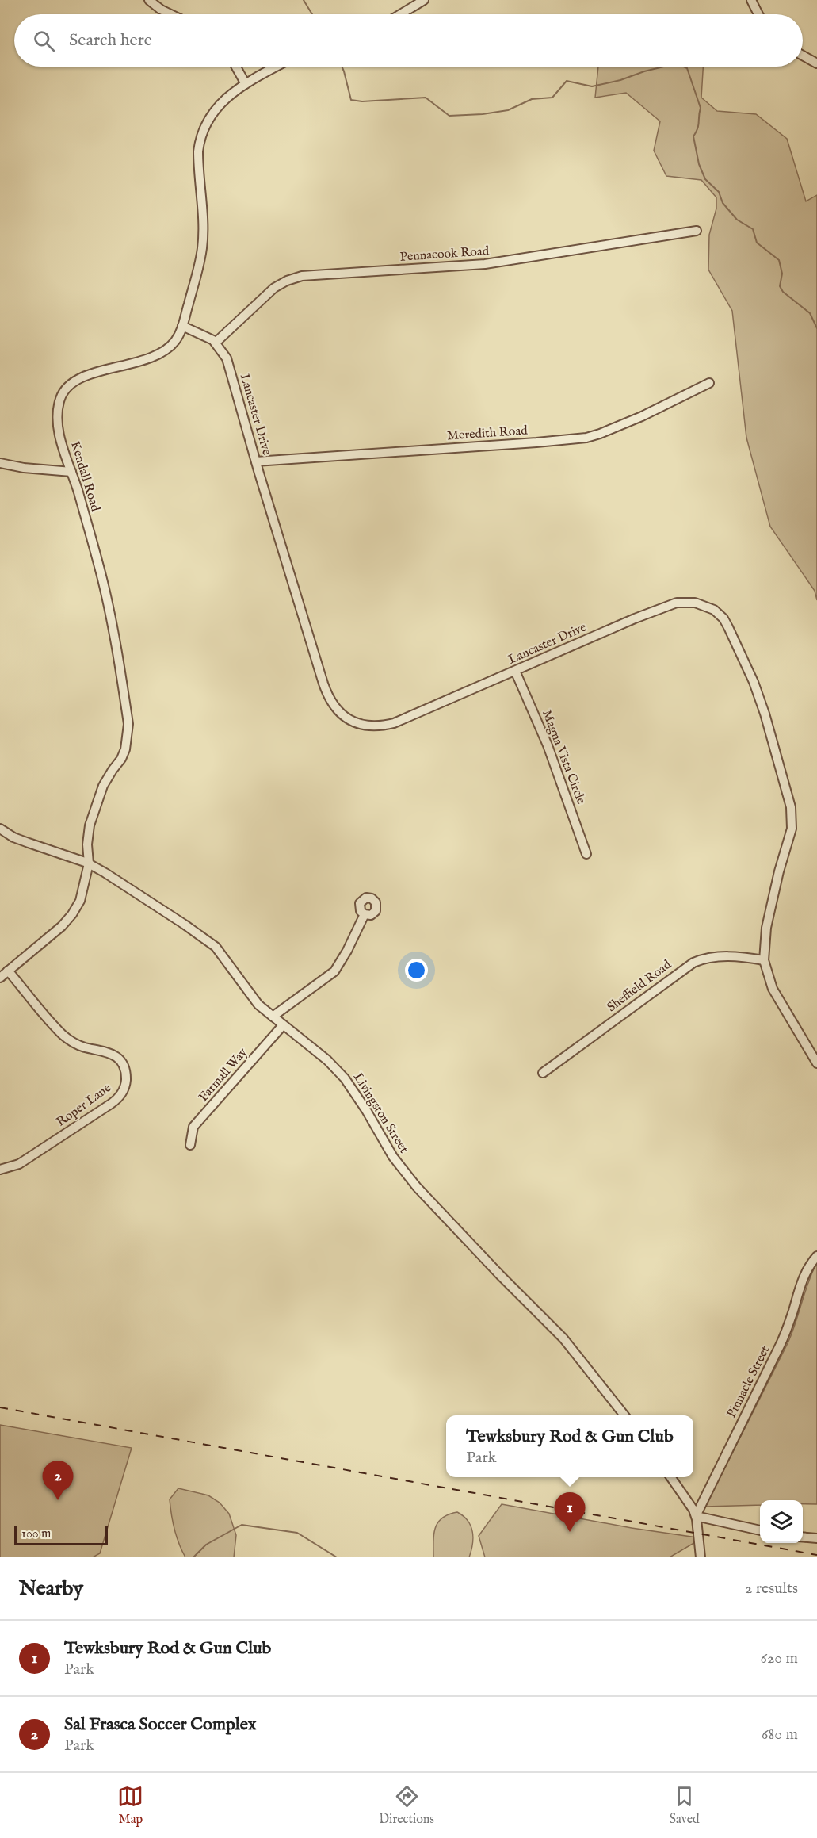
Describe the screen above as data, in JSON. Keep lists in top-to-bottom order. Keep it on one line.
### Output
{"streets":{"street":["Pennacook Road","Lancaster Drive","Meredith Road","Kendall Road","Magna Vista Circle","Sheffield Road","Farmall Way","Roper Lane","Livingston Street","Pinnacle Street"]},"crossings":[["Pennacook Road","Lancaster Drive"],["Lancaster Drive","Meredith Road"],["Lancaster Drive","Kendall Road"],["Lancaster Drive","Magna Vista Circle"],["Lancaster Drive","Sheffield Road"],["Kendall Road","Roper Lane"],["Kendall Road","Livingston Street"],["Farmall Way","Livingston Street"]],"scale_bar":"100 m","page":{"search":"Search here","popup":["Tewksbury Rod & Gun Club","Park"],"pins":["2","1"],"scale":"100 m","heading":["Nearby","2 results"],"list":[{"mark":"1","name":"Tewksbury Rod & Gun Club","note":"Park","value":"620 m"},{"mark":"2","name":"Sal Frasca Soccer Complex","note":"Park","value":"680 m"}],"nav":["Map","Directions","Saved"]}}
